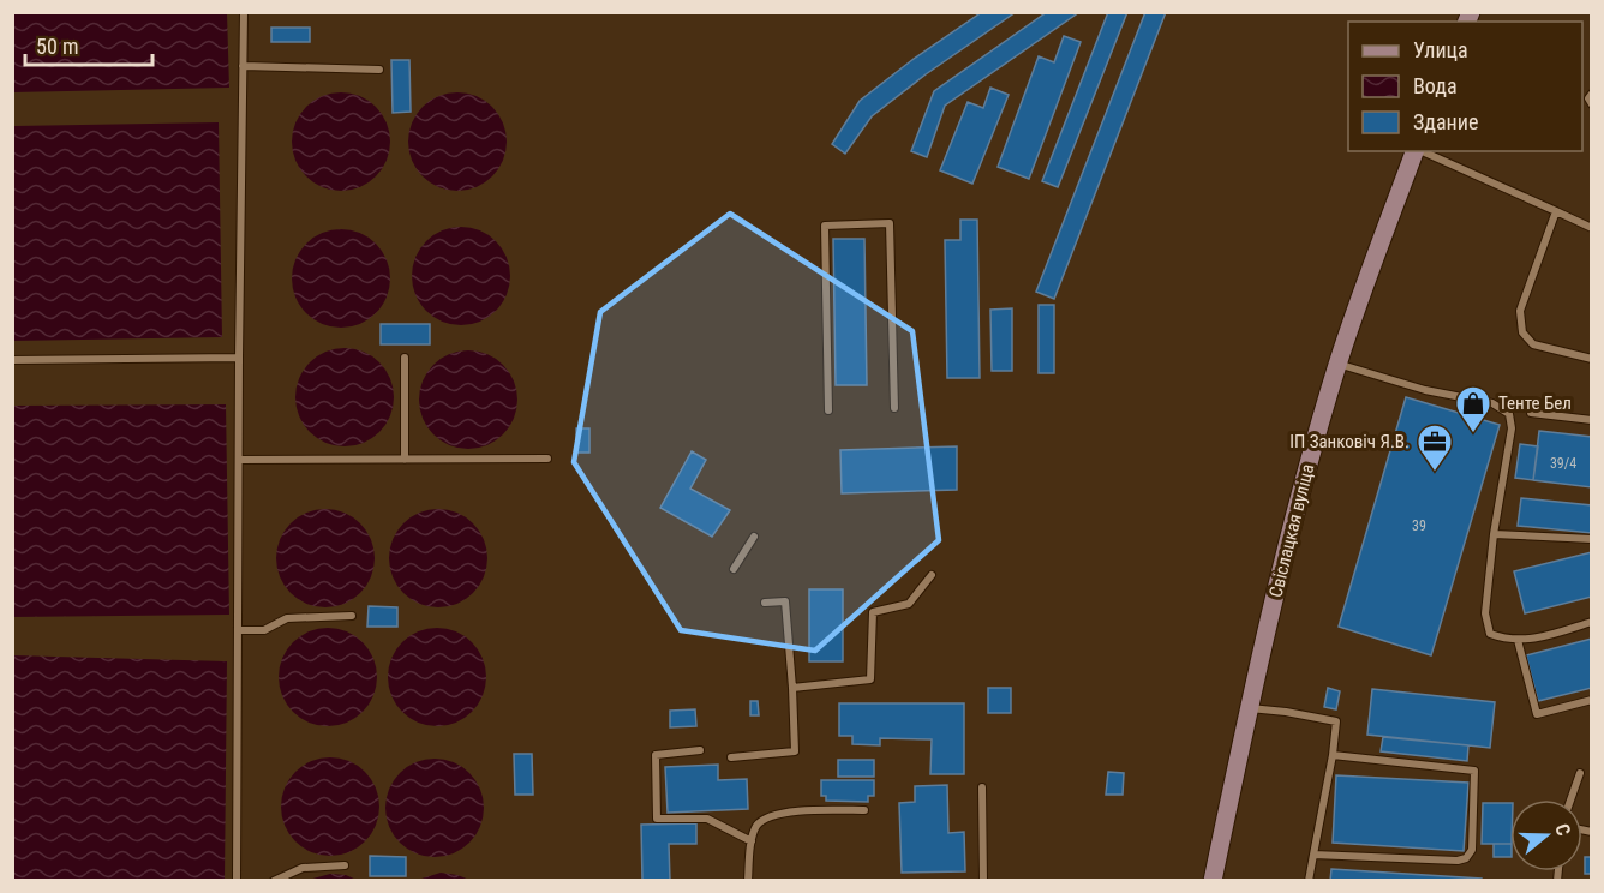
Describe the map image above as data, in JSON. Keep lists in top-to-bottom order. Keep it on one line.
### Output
{"streets":{"street":["Свіслацкая вуліца"]},"places":{"shop":["Тенте Бел"],"office":["ІП Занковіч Я.В."]},"house_numbers":["39/4","39"],"legend":["Улица","Вода","Здание"],"scale_bar":"50 m","north":"right"}
